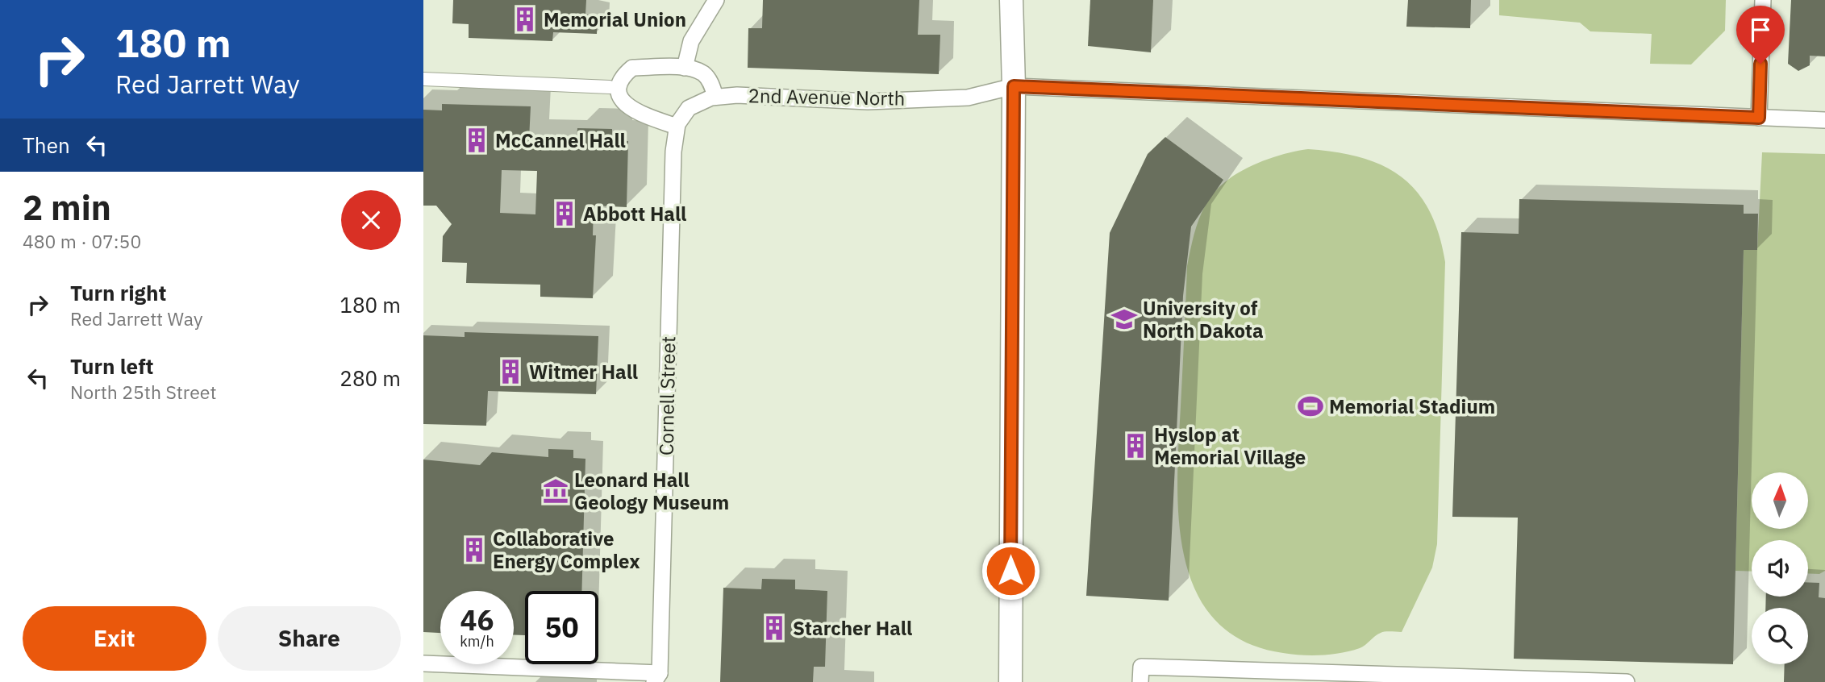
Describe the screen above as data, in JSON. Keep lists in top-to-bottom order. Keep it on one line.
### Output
{"streets":{"street":["2nd Avenue North","Cornell Street"]},"crossings":[["2nd Avenue North","Cornell Street"]],"places":{"building":["Memorial Union","McCannel Hall","Abbott Hall","Witmer Hall","Hyslop at Memorial Village","Collaborative Energy Complex","Starcher Hall"],"school or university":["University of North Dakota"],"sports":["Memorial Stadium"],"museum":["Leonard Hall Geology Museum"]},"north":"top","page":{"turn":["180 m","Red Jarrett Way"],"then":"Then","heading":["2 min","480 m · 07:50"],"list":[{"name":"Turn right","note":"Red Jarrett Way","value":"180 m"},{"name":"Turn left","note":"North 25th Street","value":"280 m"}],"speed":"46 km/h","limit":"50","buttons":["Exit","Share"]}}
